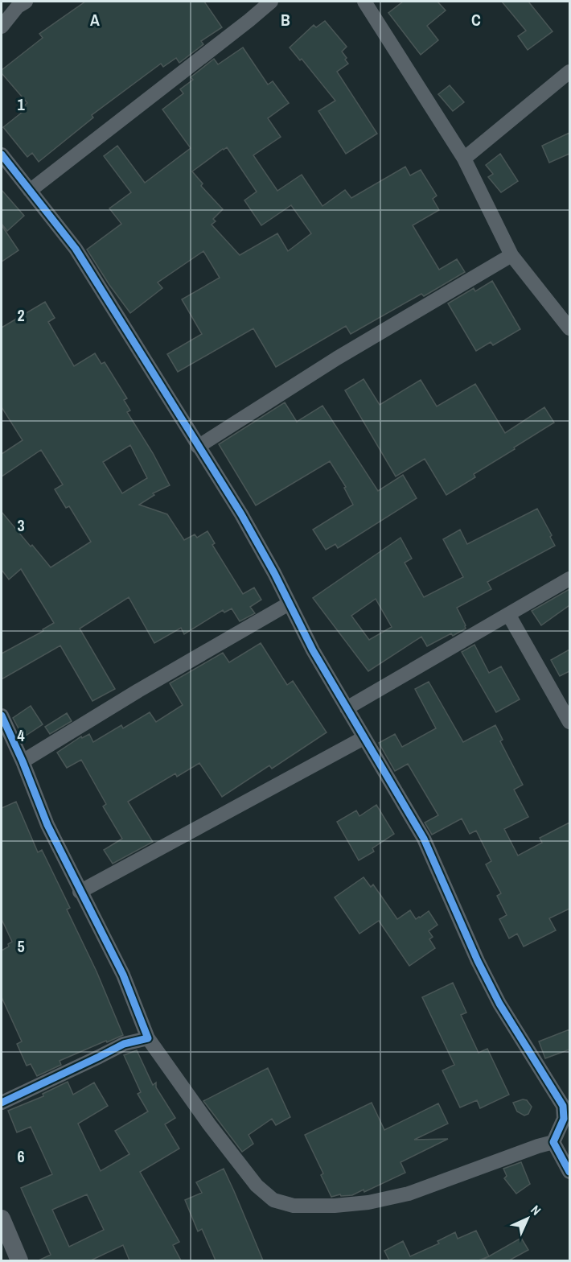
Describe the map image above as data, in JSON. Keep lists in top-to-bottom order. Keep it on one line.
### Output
{"north":"top right","grid":{"columns":["A","B","C"],"rows":["1","2","3","4","5","6"]}}
